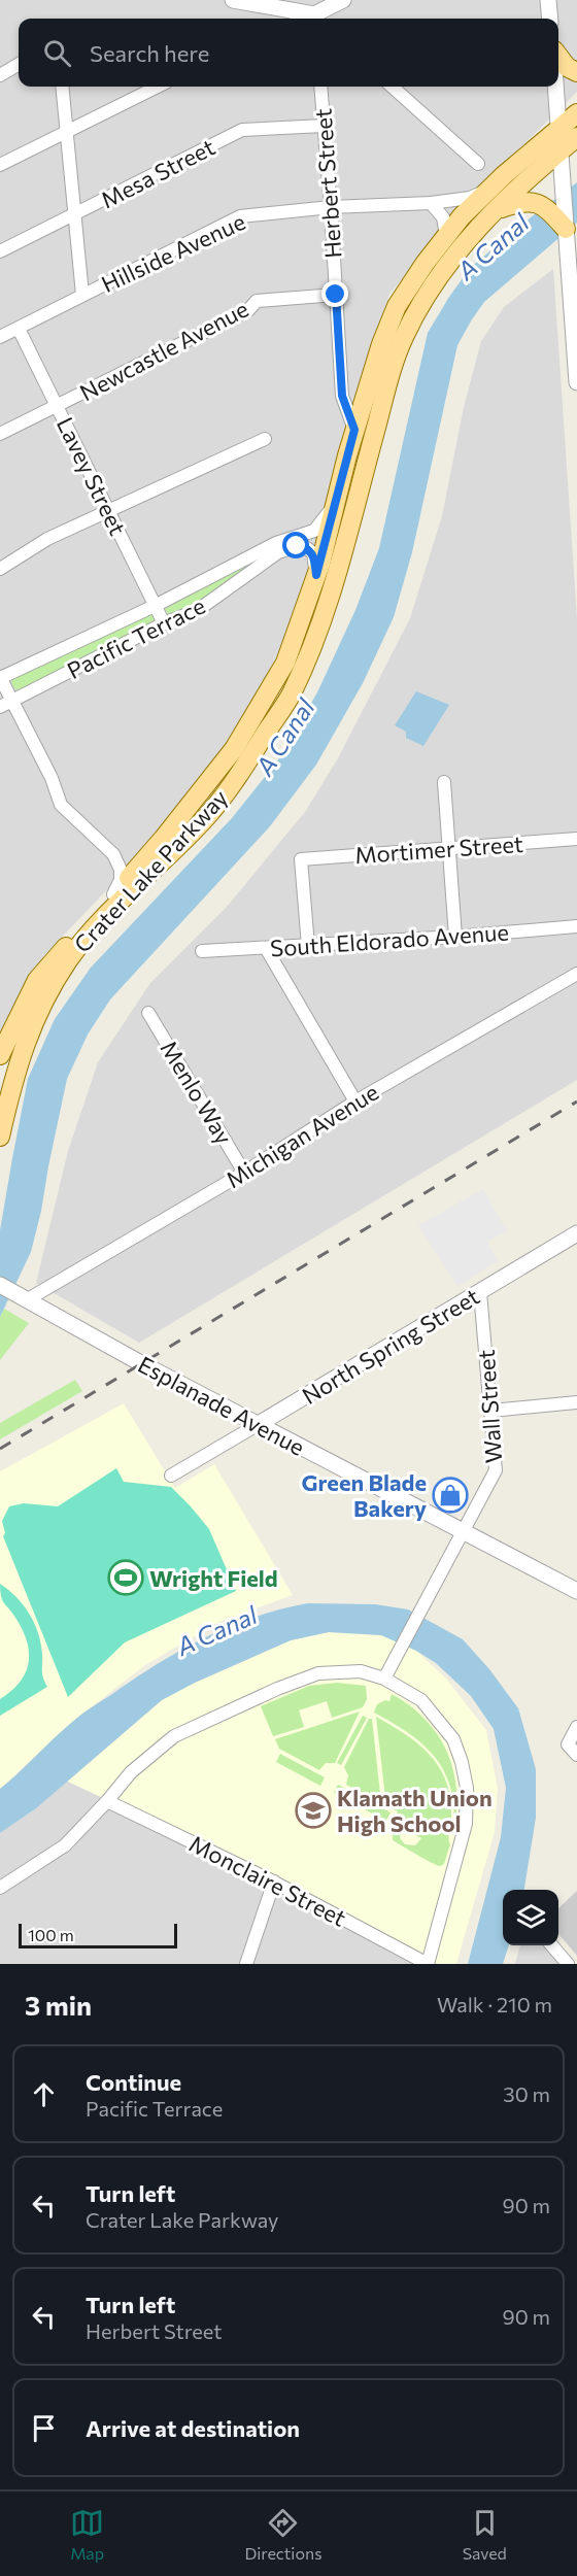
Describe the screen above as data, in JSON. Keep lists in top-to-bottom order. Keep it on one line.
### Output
{"streets":{"main road":["Crater Lake Parkway"],"street":["Mesa Street","Herbert Street","Hillside Avenue","Newcastle Avenue","Lavey Street","Pacific Terrace","Mortimer Street","South Eldorado Avenue","Menlo Way","Michigan Avenue","North Spring Street","Esplanade Avenue","Wall Street","Monclaire Street"]},"crossings":[["Mesa Street","Herbert Street"],["Herbert Street","Hillside Avenue"],["Herbert Street","Newcastle Avenue"],["Herbert Street","Crater Lake Parkway"],["Hillside Avenue","Lavey Street"],["Hillside Avenue","Crater Lake Parkway"],["Newcastle Avenue","Lavey Street"],["Lavey Street","Pacific Terrace"],["Pacific Terrace","Crater Lake Parkway"],["Mortimer Street","South Eldorado Avenue"],["Menlo Way","Michigan Avenue"],["Michigan Avenue","Esplanade Avenue"],["North Spring Street","Esplanade Avenue"],["North Spring Street","Wall Street"],["Esplanade Avenue","Wall Street"]],"water":["A Canal"],"places":{"shop":["Green Blade Bakery"],"sports":["Wright Field"],"school or university":["Klamath Union High School"]},"scale_bar":"100 m","page":{"search":"Search here","scale":"100 m","heading":["3 min","Walk · 210 m"],"list":[["Continue","Pacific Terrace","30 m"],["Turn left","Crater Lake Parkway","90 m"],["Turn left","Herbert Street","90 m"],"Arrive at destination"],"nav":["Map","Directions","Saved"]}}
